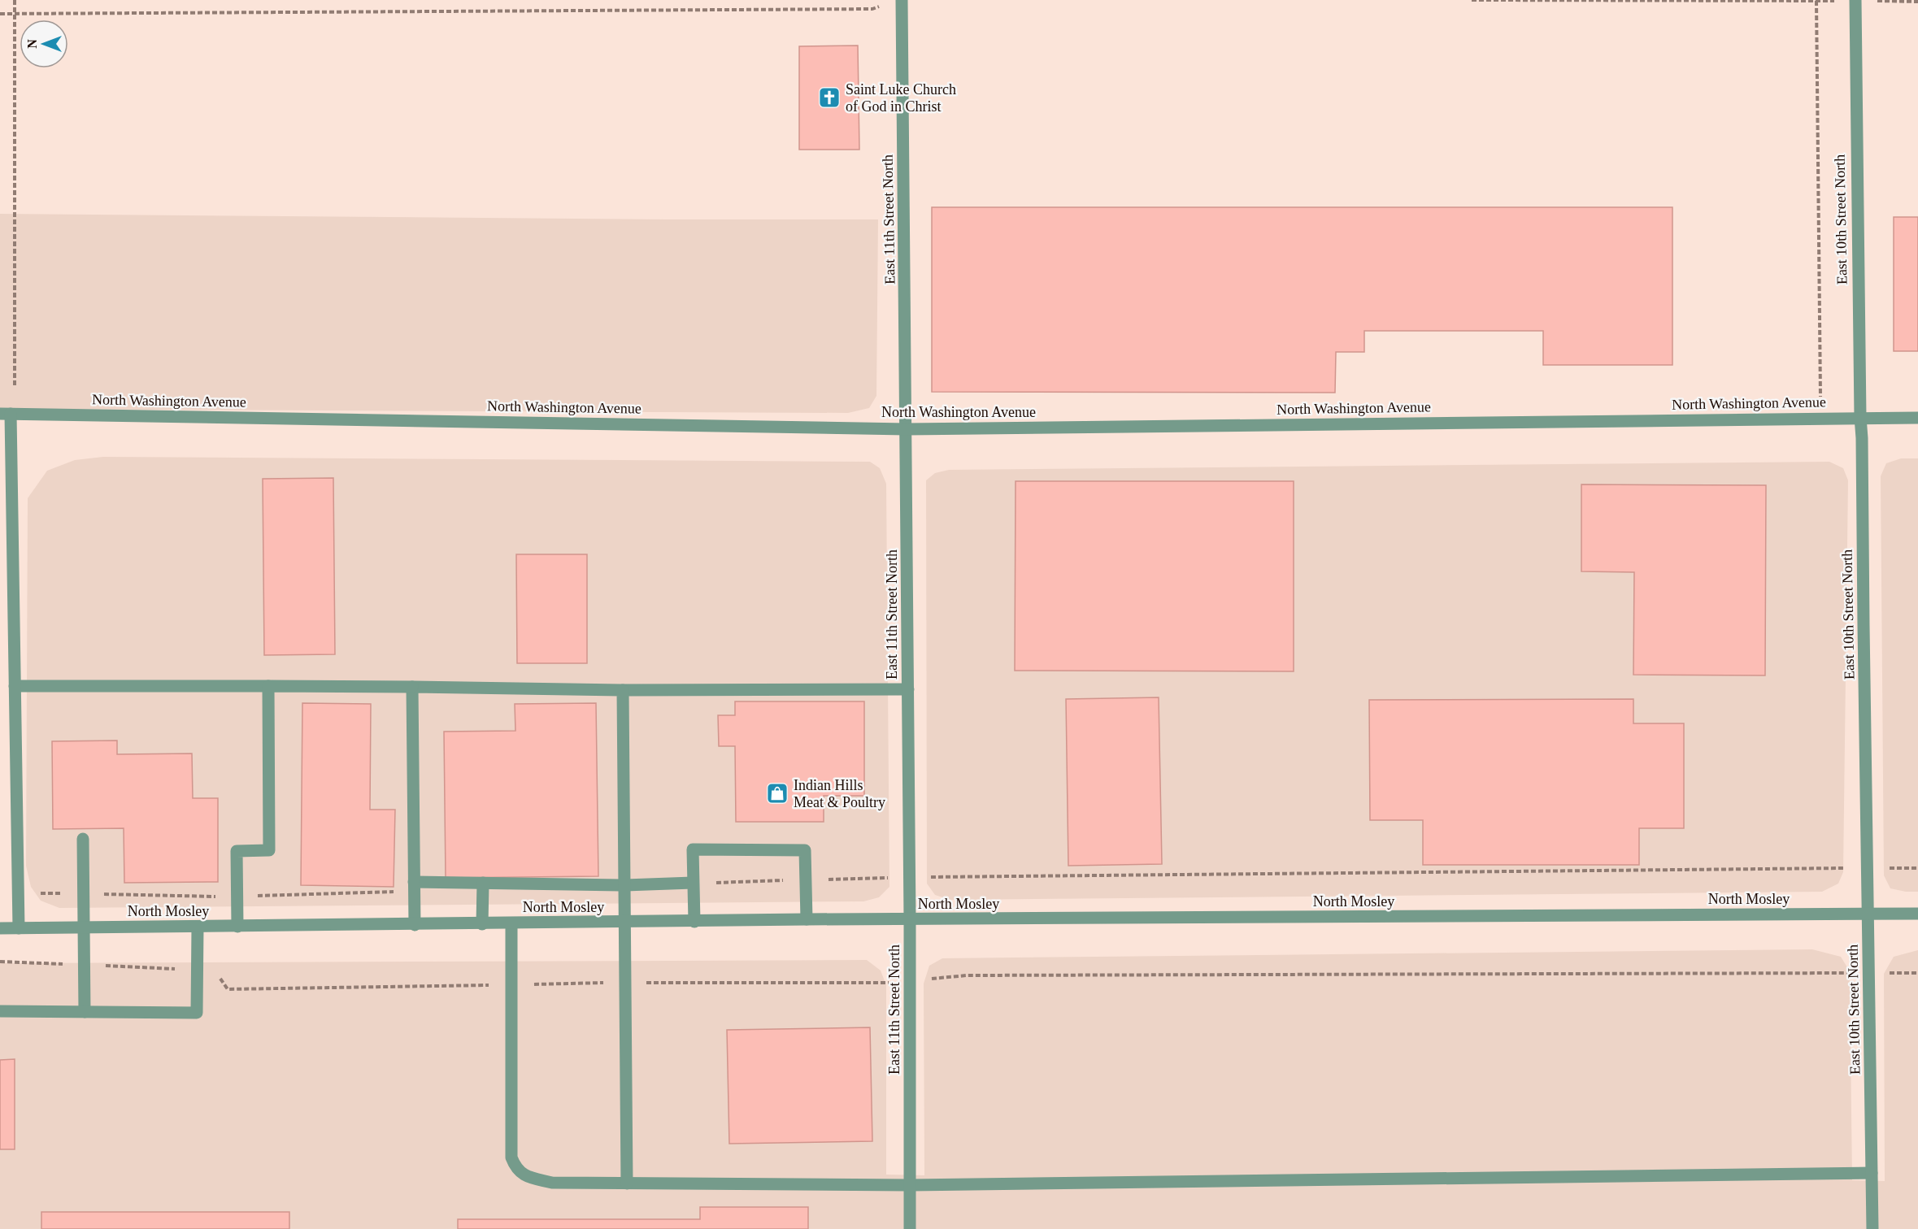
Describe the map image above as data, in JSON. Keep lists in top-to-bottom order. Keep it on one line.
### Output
{"streets":{"street":["East 11th Street North","East 10th Street North","North Washington Avenue","North Mosley"]},"crossings":[["East 11th Street North","North Washington Avenue"],["East 11th Street North","North Mosley"],["East 10th Street North","North Washington Avenue"],["East 10th Street North","North Mosley"]],"places":{"church":["Saint Luke Church of God in Christ"],"shop":["Indian Hills Meat & Poultry"]},"north":"left"}
